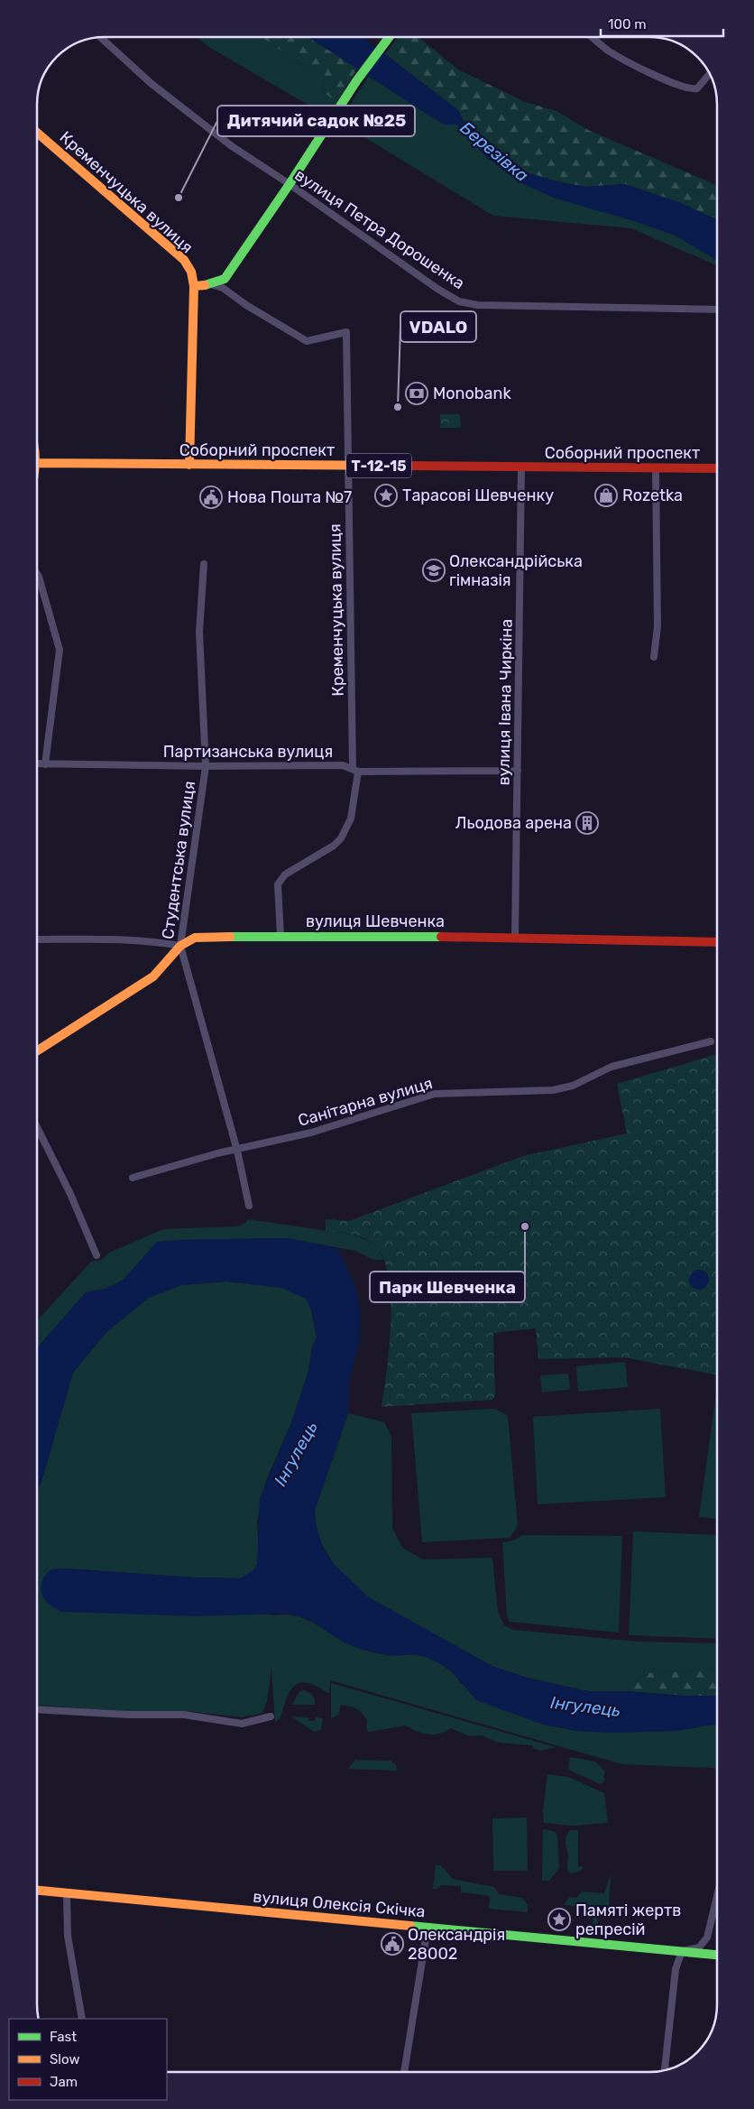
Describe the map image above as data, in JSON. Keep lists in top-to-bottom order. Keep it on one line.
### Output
{"streets":{"main road":["Кременчуцька вулиця","Соборний проспект","Т-12-15","вулиця Шевченка","вулиця Олексія Скічка"],"street":["вулиця Петра Дорошенка","вулиця Івана Чиркіна","Партизанська вулиця","Студентська вулиця","Санітарна вулиця"]},"crossings":[["Кременчуцька вулиця","Соборний проспект"],["Кременчуцька вулиця","Партизанська вулиця"],["Кременчуцька вулиця","вулиця Шевченка"],["Соборний проспект","вулиця Івана Чиркіна"],["вулиця Івана Чиркіна","Партизанська вулиця"],["вулиця Івана Чиркіна","вулиця Шевченка"],["Партизанська вулиця","Студентська вулиця"],["Студентська вулиця","вулиця Шевченка"],["Студентська вулиця","Санітарна вулиця"]],"water":["Березівка","Інгулець"],"places":{"other":["Дитячий садок №25","VDALO","Парк Шевченка"],"bank":["Monobank"],"place":["Тарасові Шевченку","Памяті жертв репресій"],"shop":["Rozetka"],"public building":["Нова Пошта №7","Олександрія 28002"],"school or university":["Олександрійська гімназія"],"building":["Льодова арена"]},"legend":["Fast","Slow","Jam"],"scale_bar":"100 m"}
